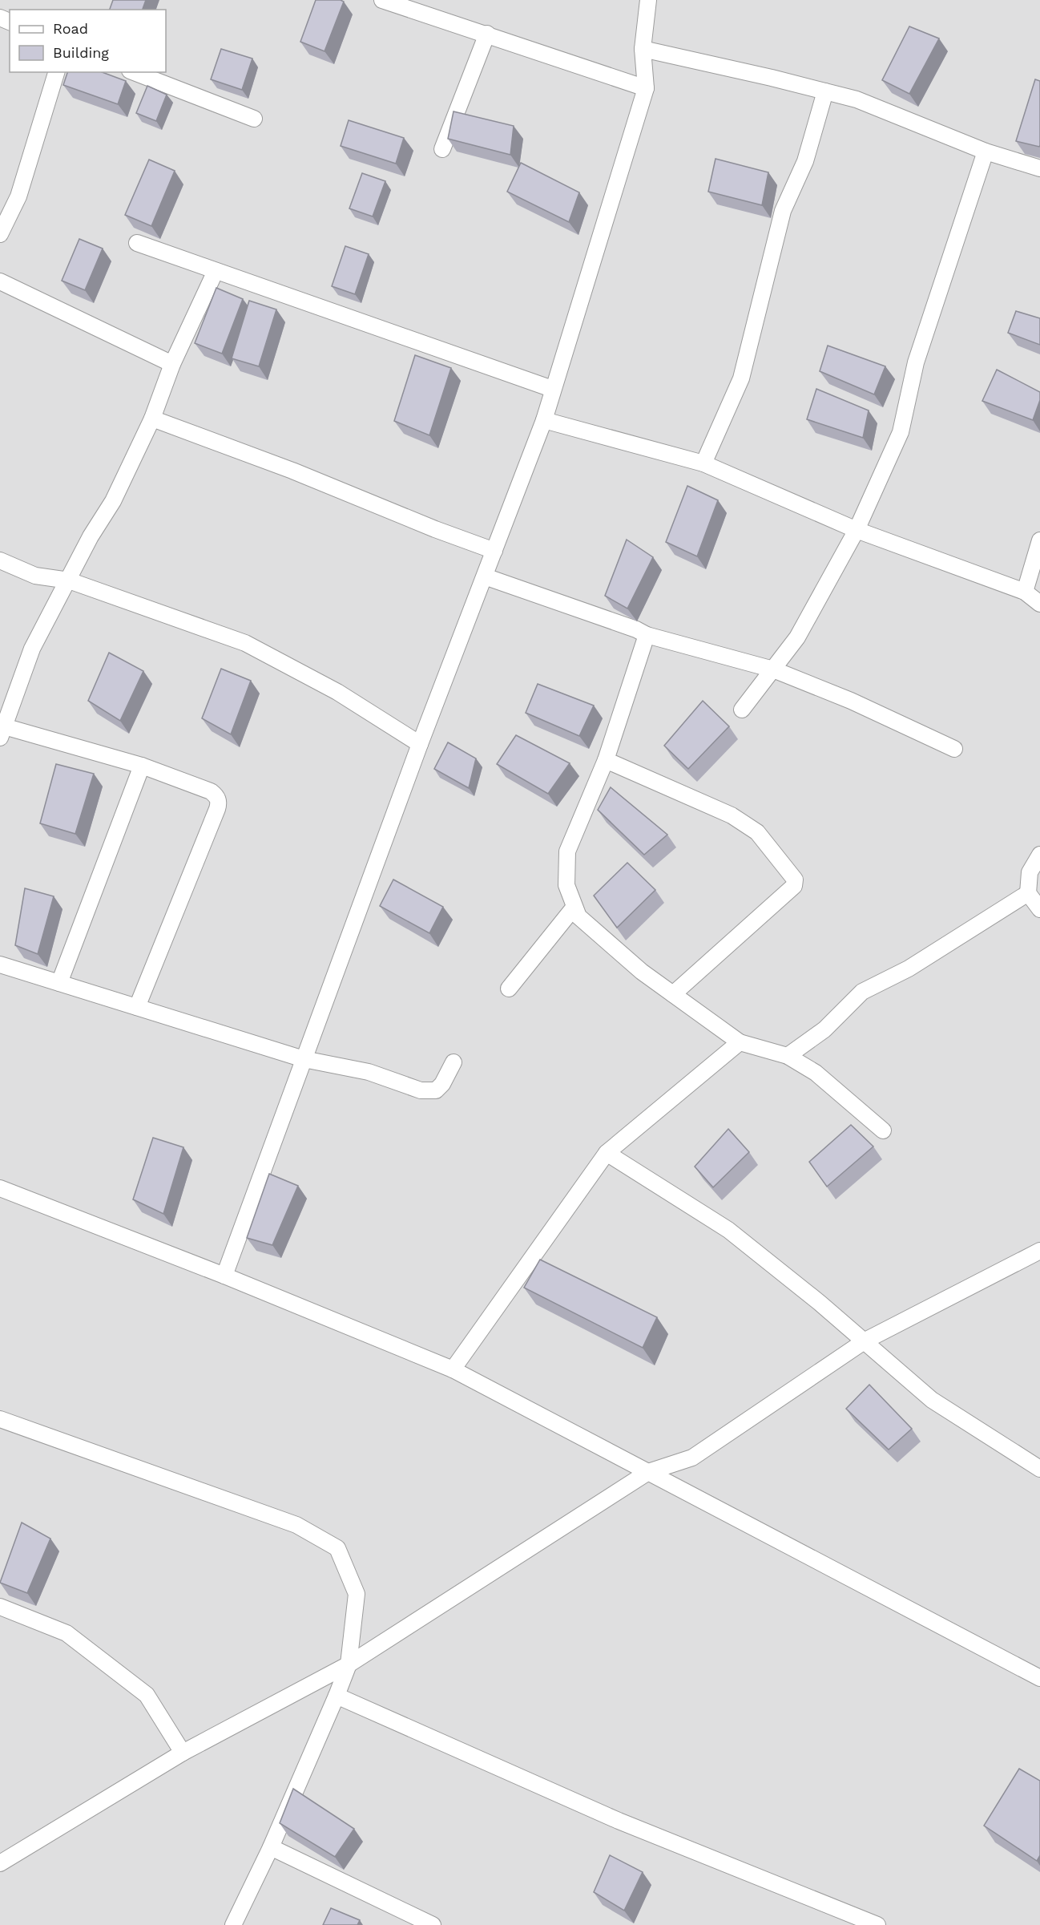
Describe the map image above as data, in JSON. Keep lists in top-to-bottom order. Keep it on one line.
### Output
{"legend":["Road","Building"]}
